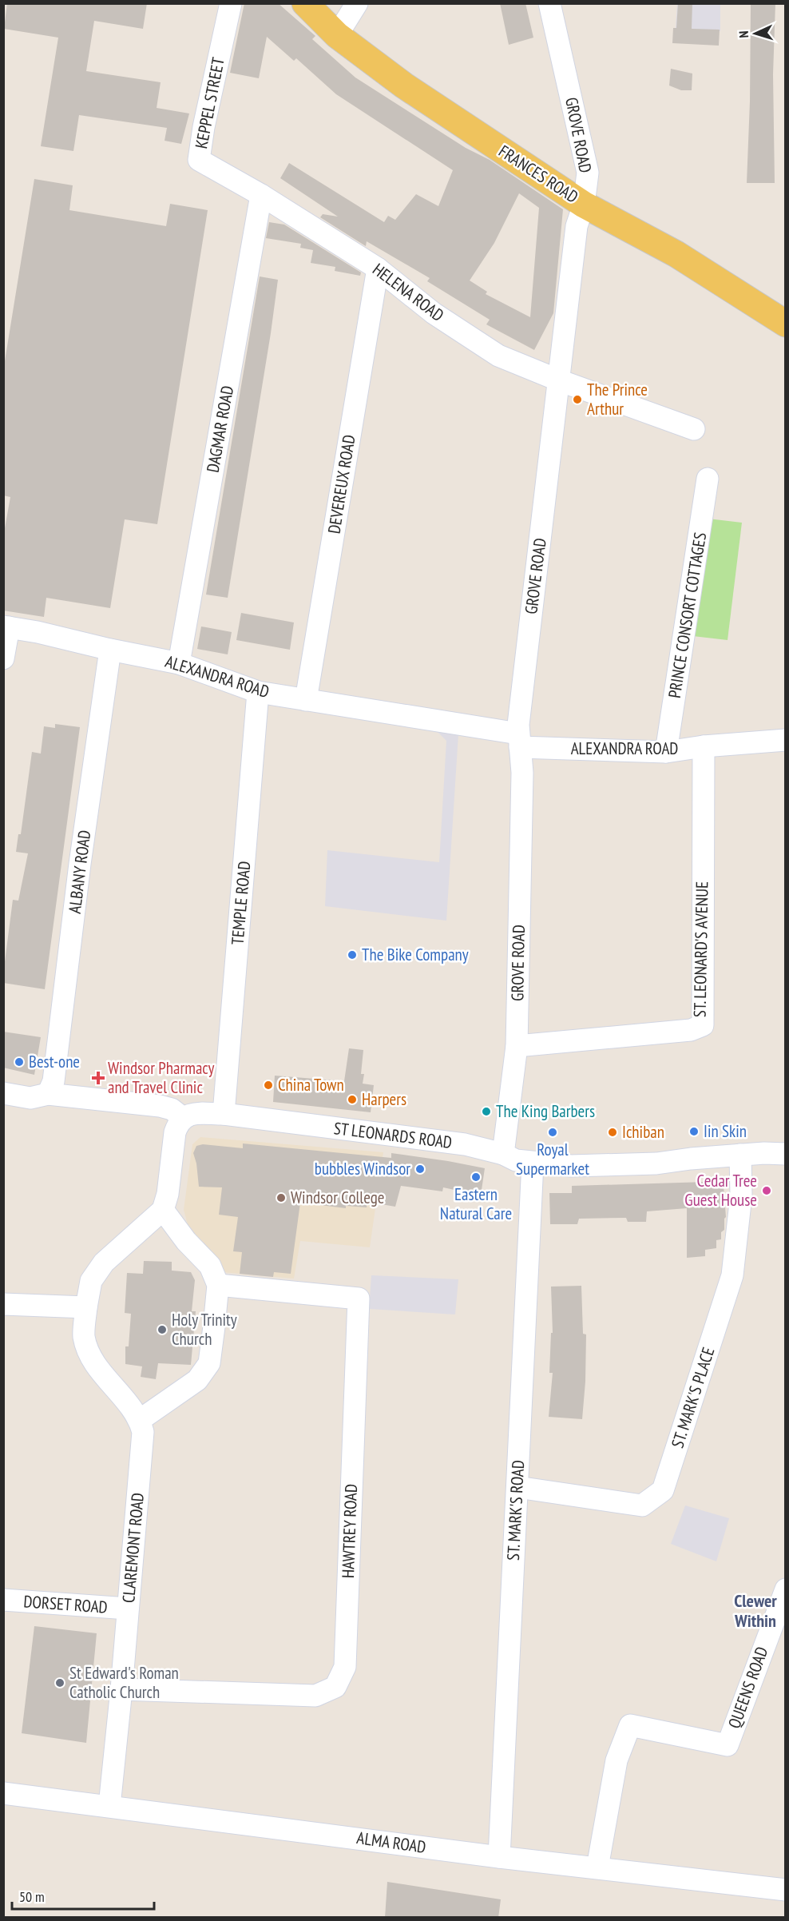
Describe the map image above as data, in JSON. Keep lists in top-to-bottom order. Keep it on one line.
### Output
{"streets":{"main road":["FRANCES ROAD"],"street":["KEPPEL STREET","GROVE ROAD","HELENA ROAD","DAGMAR ROAD","DEVEREUX ROAD","PRINCE CONSORT COTTAGES","ALEXANDRA ROAD","ALBANY ROAD","TEMPLE ROAD","ST. LEONARD'S AVENUE","ST LEONARDS ROAD","ST. MARK'S PLACE","ST. MARK'S ROAD","HAWTREY ROAD","CLAREMONT ROAD","DORSET ROAD","QUEENS ROAD","ALMA ROAD"]},"crossings":[["KEPPEL STREET","HELENA ROAD"],["KEPPEL STREET","DAGMAR ROAD"],["GROVE ROAD","FRANCES ROAD"],["GROVE ROAD","HELENA ROAD"],["GROVE ROAD","ALEXANDRA ROAD"],["GROVE ROAD","ST. LEONARD'S AVENUE"],["GROVE ROAD","ST LEONARDS ROAD"],["HELENA ROAD","DAGMAR ROAD"],["HELENA ROAD","DEVEREUX ROAD"],["DAGMAR ROAD","ALEXANDRA ROAD"],["DEVEREUX ROAD","ALEXANDRA ROAD"],["PRINCE CONSORT COTTAGES","ALEXANDRA ROAD"],["ALEXANDRA ROAD","ALBANY ROAD"],["ALEXANDRA ROAD","TEMPLE ROAD"],["ALEXANDRA ROAD","ST. LEONARD'S AVENUE"],["TEMPLE ROAD","ST LEONARDS ROAD"],["ST LEONARDS ROAD","ST. MARK'S PLACE"],["ST LEONARDS ROAD","ST. MARK'S ROAD"],["ST. MARK'S PLACE","ST. MARK'S ROAD"],["ST. MARK'S ROAD","ALMA ROAD"],["HAWTREY ROAD","CLAREMONT ROAD"],["CLAREMONT ROAD","DORSET ROAD"],["CLAREMONT ROAD","ALMA ROAD"],["QUEENS ROAD","ALMA ROAD"]],"districts":["Clewer Within"],"places":{"other":["The Prince Arthur","The Bike Company","Best-one","China Town","Harpers","The King Barbers","Iin Skin","Royal Supermarket","Ichiban","bubbles Windsor","Eastern Natural Care","Cedar Tree Guest House","Windsor College","Holy Trinity Church","St Edward's Roman Catholic Church"],"health":["Windsor Pharmacy and Travel Clinic"]},"scale_bar":"50 m","north":"left"}
